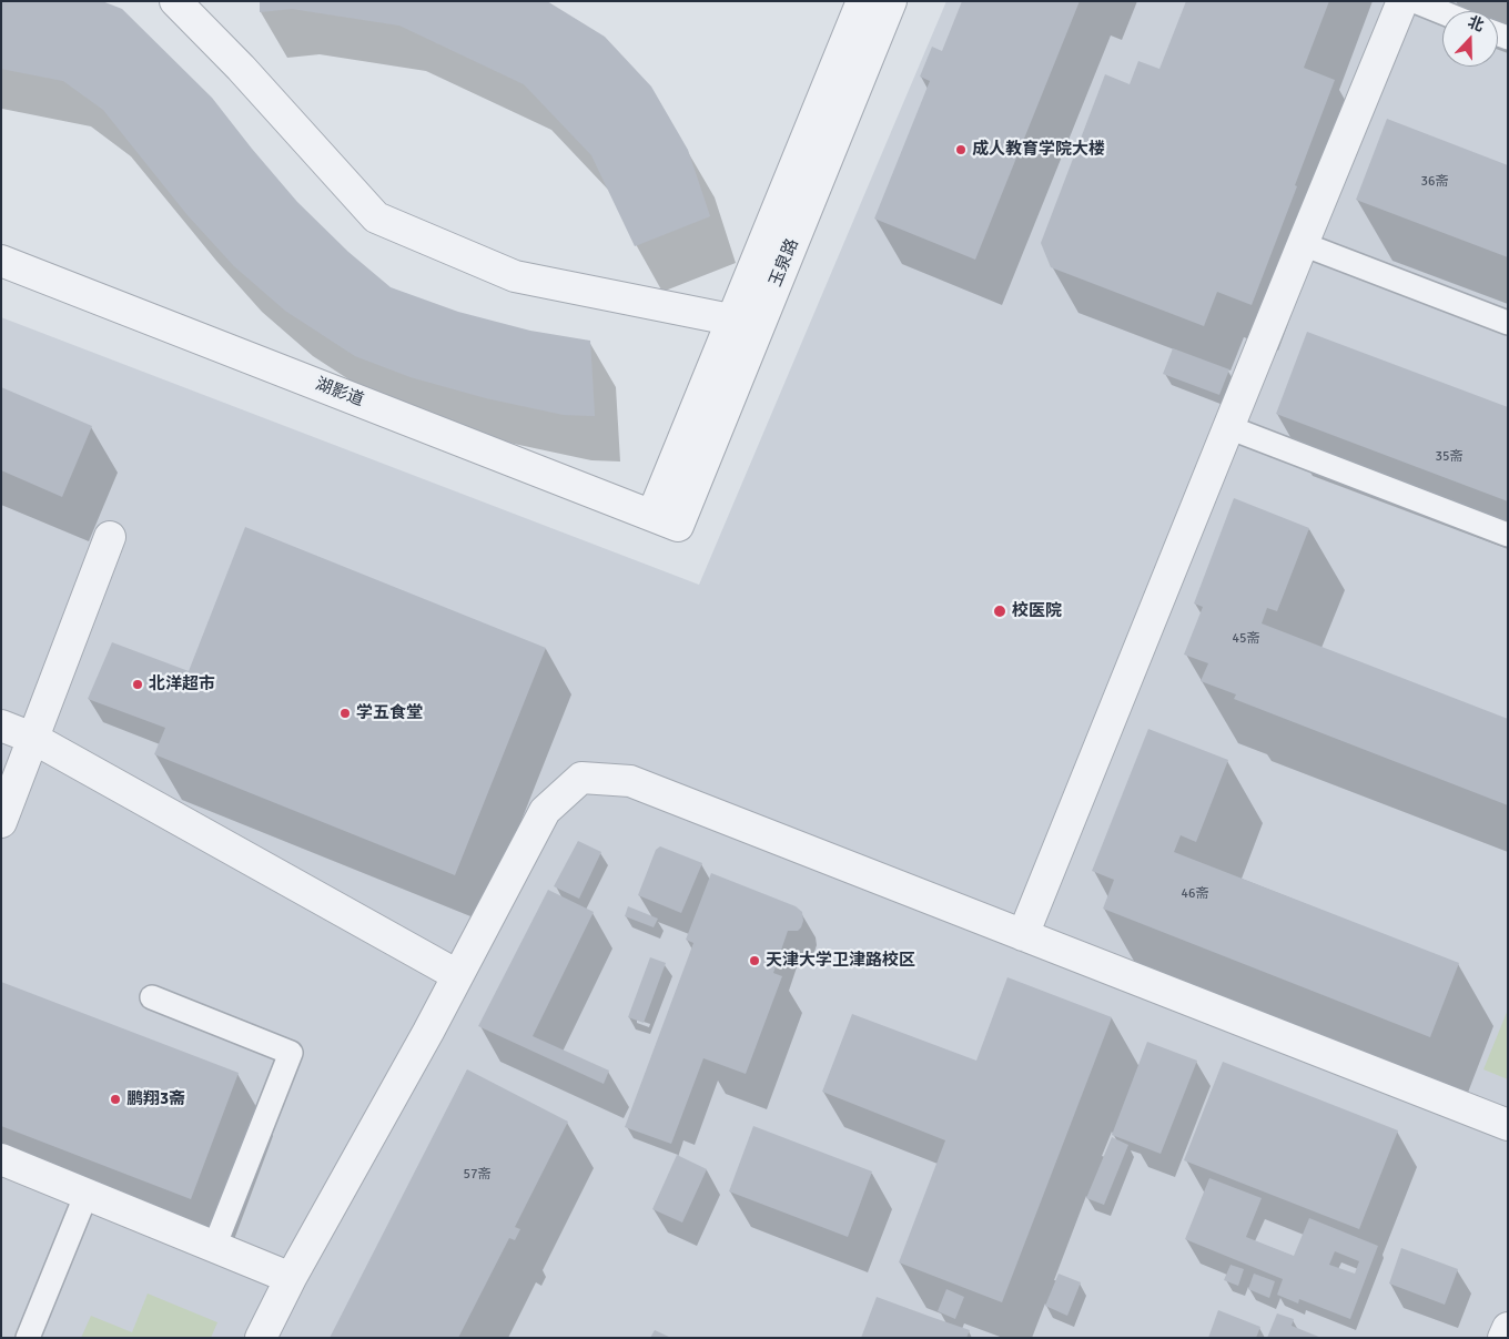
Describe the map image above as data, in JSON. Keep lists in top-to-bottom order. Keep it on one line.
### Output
{"streets":{"street":["玉泉路","湖影道"]},"crossings":[["玉泉路","湖影道"]],"places":["成人教育学院大楼","校医院","北洋超市","学五食堂","天津大学卫津路校区","鹏翔3斋"],"house_numbers":["36斋","35斋","45斋","46斋","57斋"],"north":"top"}
